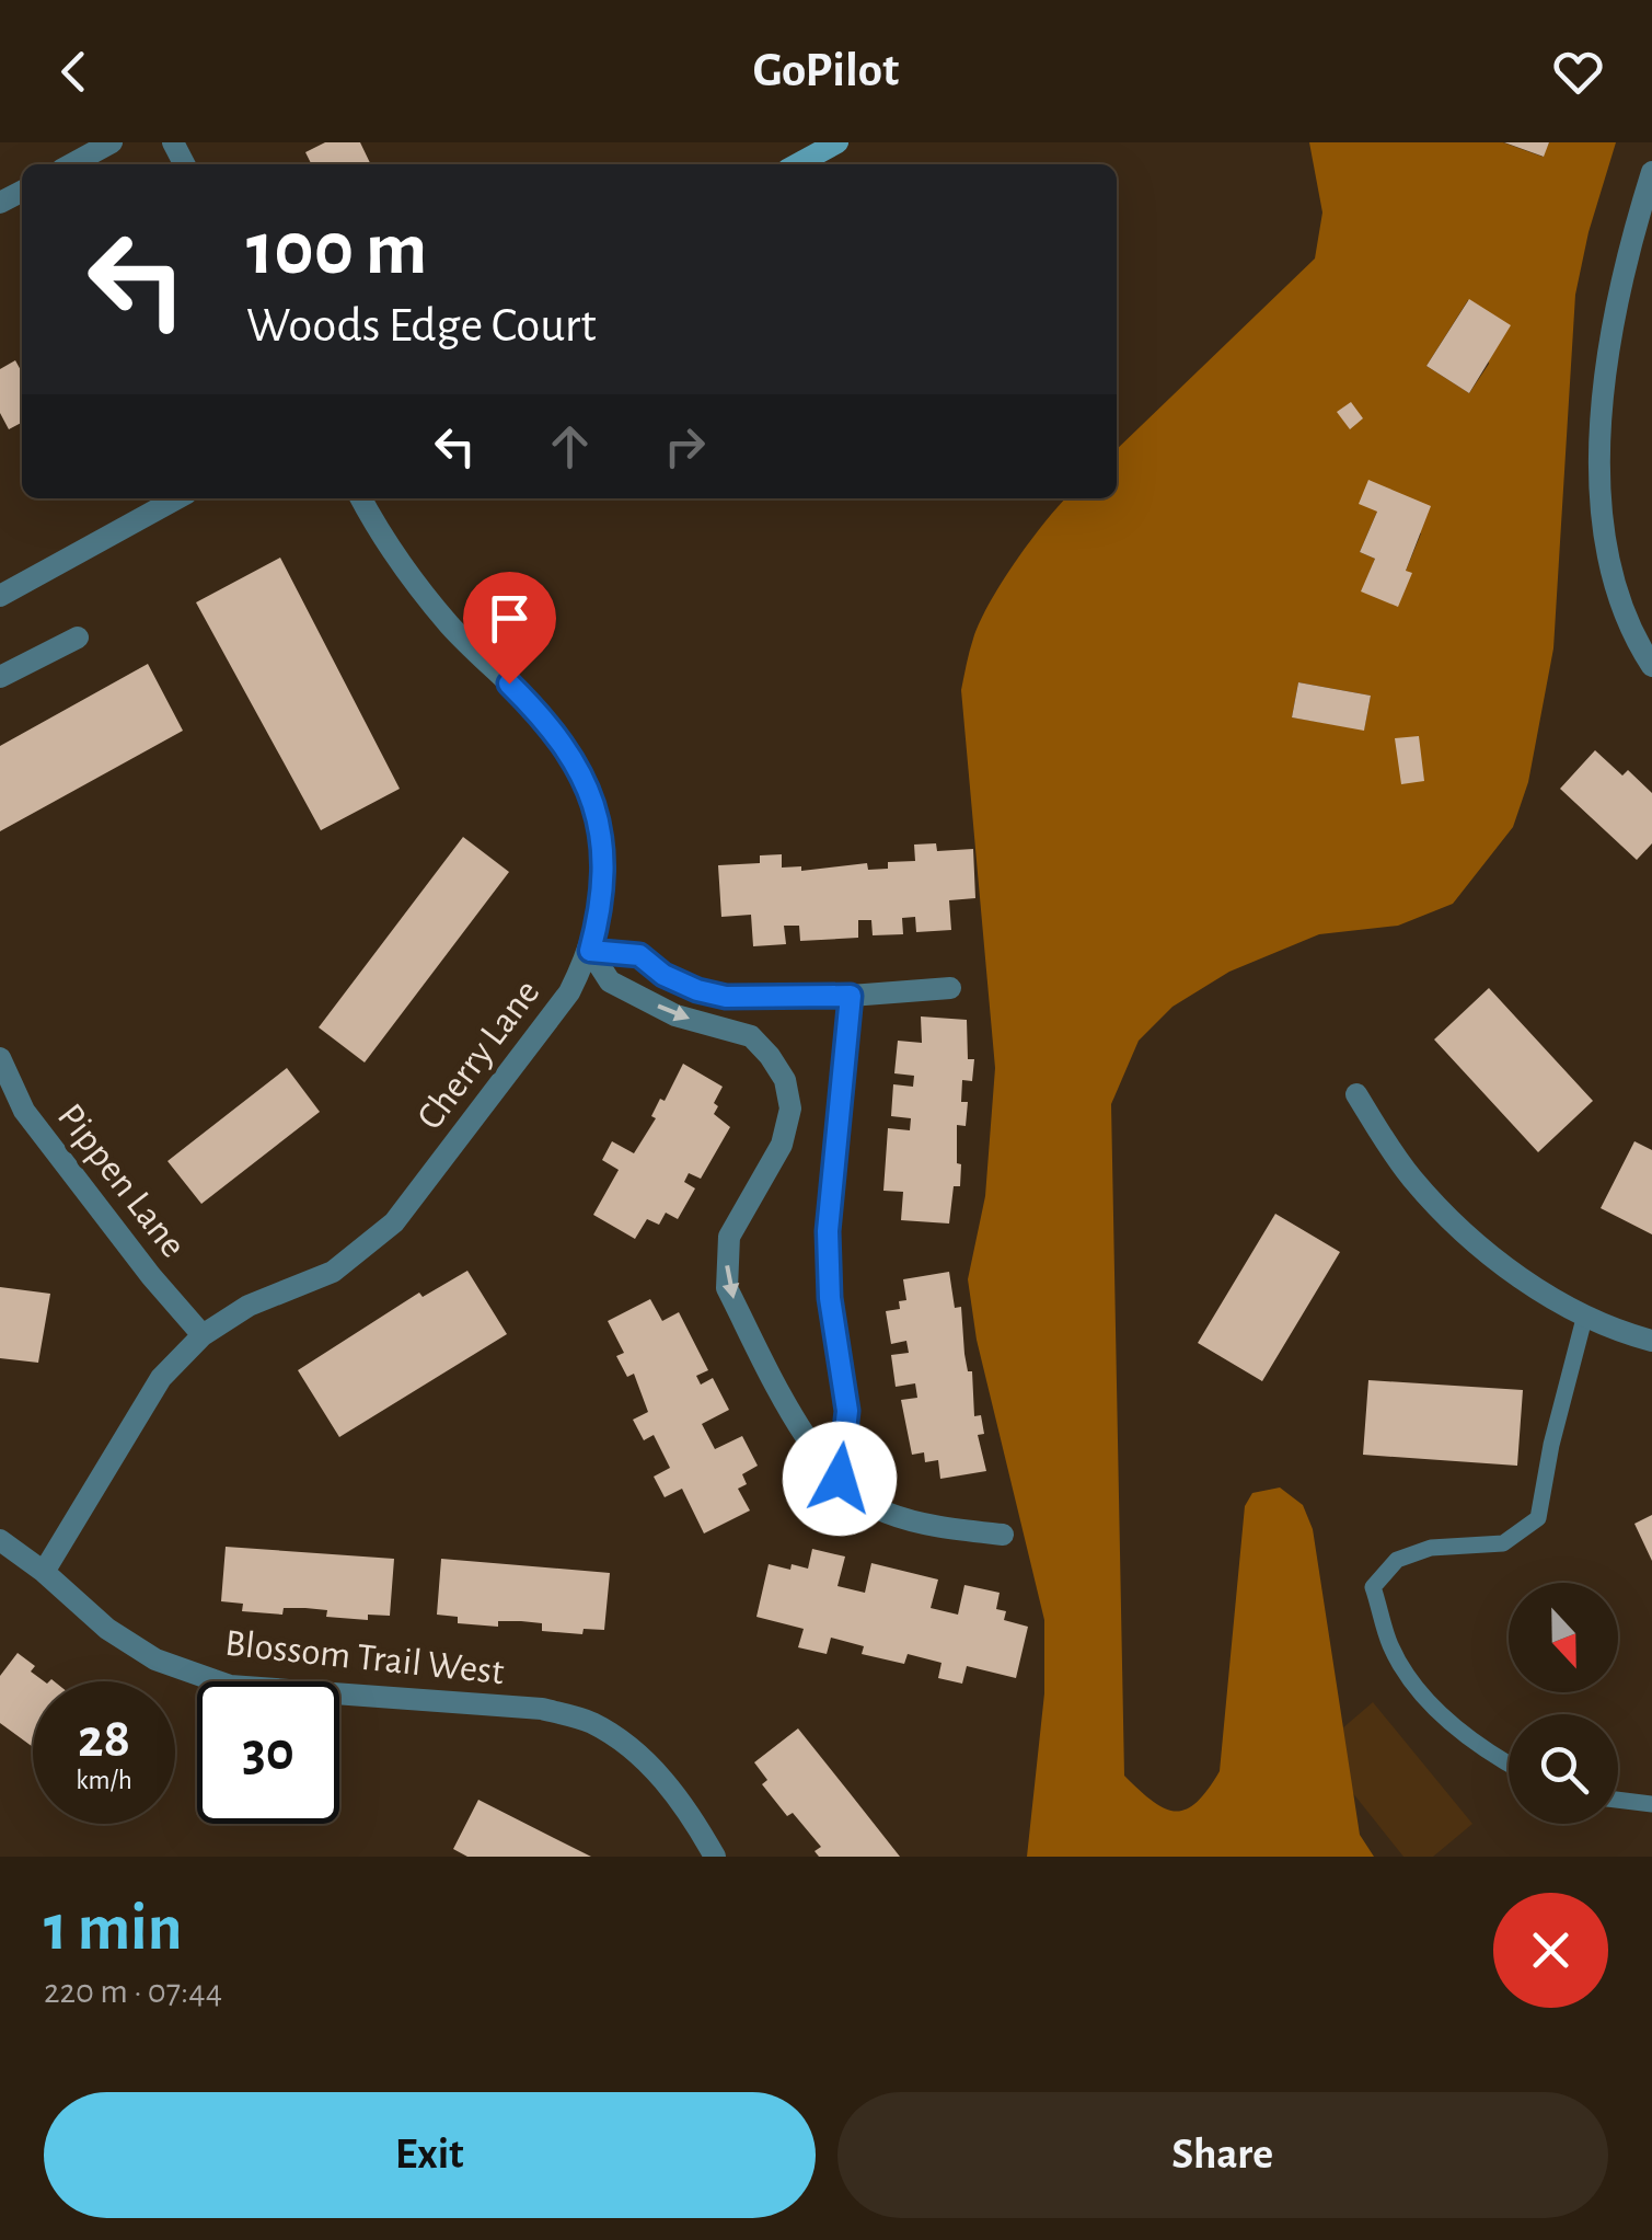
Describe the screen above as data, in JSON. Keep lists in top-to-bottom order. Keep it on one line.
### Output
{"streets":{"street":["Cherry Lane","Pippen Lane","Blossom Trail West"]},"crossings":[["Cherry Lane","Pippen Lane"],["Cherry Lane","Blossom Trail West"]],"north":"bottom","page":{"header":"GoPilot","turn":["100 m","Woods Edge Court"],"speed":"28 km/h","limit":"30","heading":["1 min","220 m · 07:44"],"buttons":["Exit","Share"]}}
